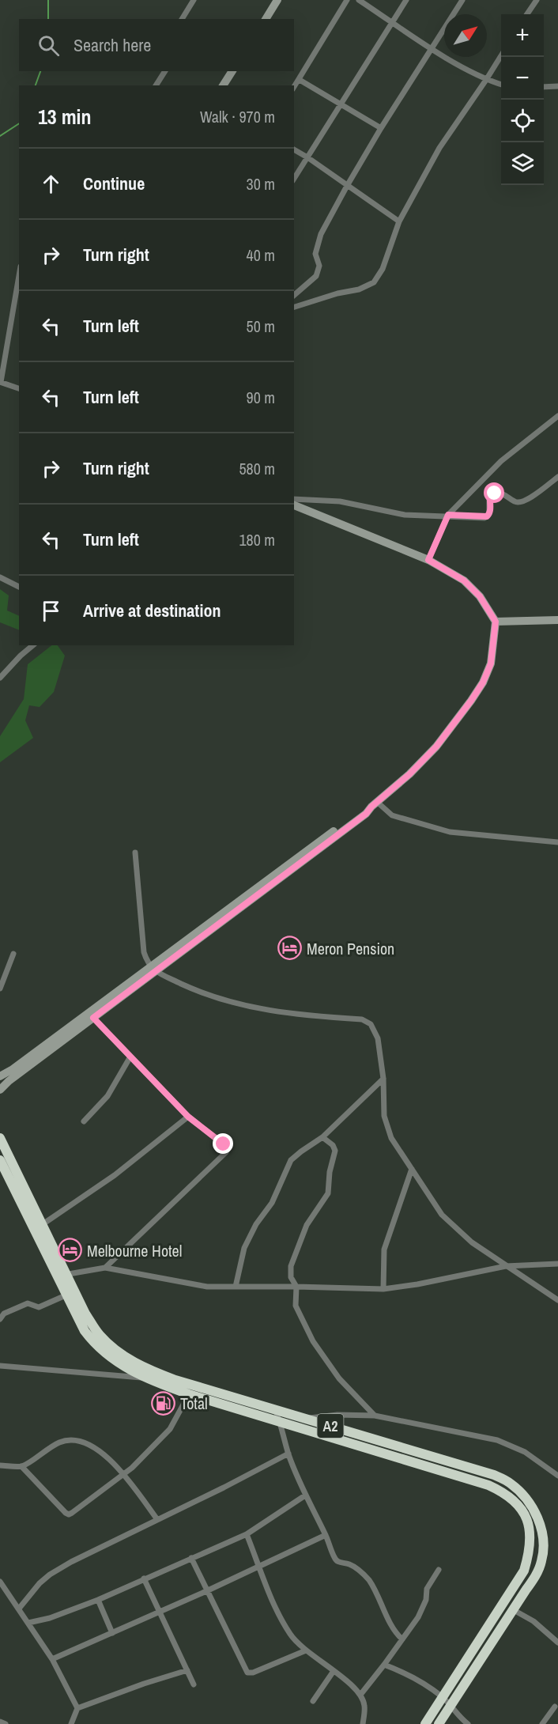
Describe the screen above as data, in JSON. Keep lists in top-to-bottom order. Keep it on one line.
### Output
{"streets":{"highway":["A2"]},"places":{"hotel":["Meron Pension","Melbourne Hotel"],"fuel station":["Total"]},"north":"top right","page":{"map_buttons":["+","−"],"search":"Search here","heading":["13 min","Walk · 970 m"],"list":[["Continue","30 m"],["Turn right","40 m"],["Turn left","50 m"],["Turn left","90 m"],["Turn right","580 m"],["Turn left","180 m"],"Arrive at destination"]}}
